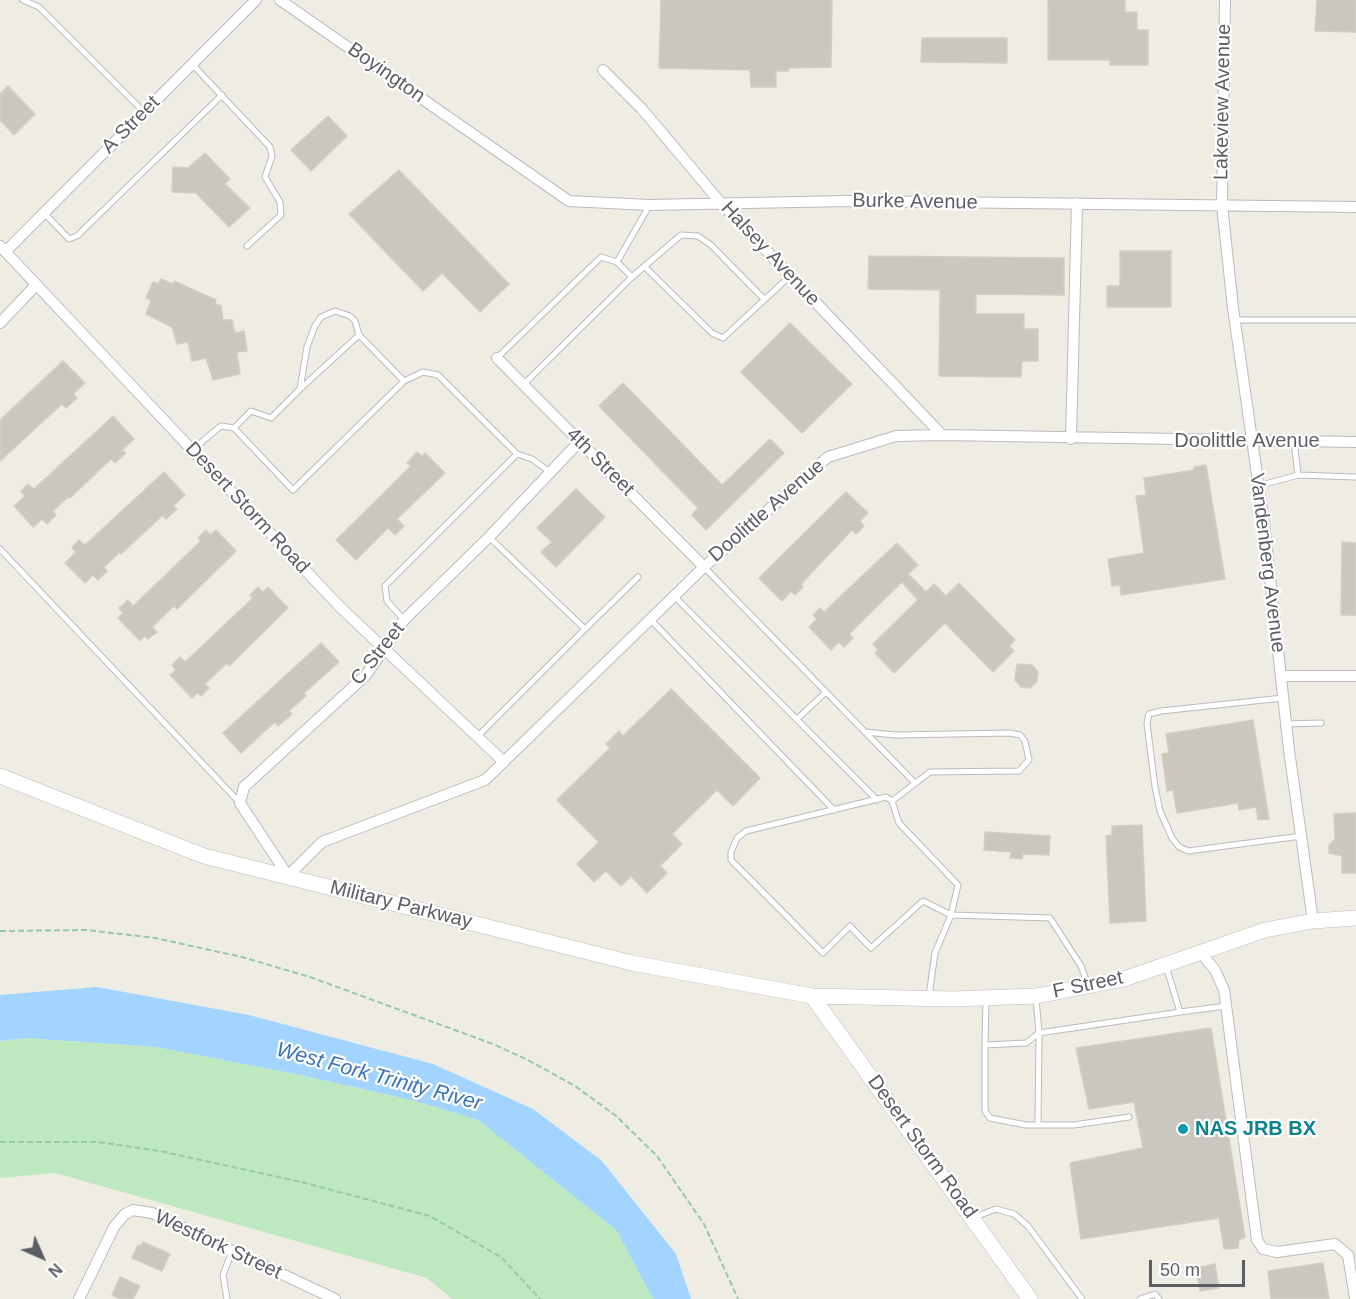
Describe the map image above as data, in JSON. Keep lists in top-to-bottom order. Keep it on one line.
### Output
{"streets":{"street":["Boyington","Lakeview Avenue","A Street","Burke Avenue","Halsey Avenue","Doolittle Avenue","4th Street","Desert Storm Road","Vandenberg Avenue","C Street","Military Parkway","F Street","Westfork Street"]},"crossings":[["Boyington","Burke Avenue"],["Lakeview Avenue","Burke Avenue"],["Lakeview Avenue","Vandenberg Avenue"],["A Street","Desert Storm Road"],["Burke Avenue","Halsey Avenue"],["Burke Avenue","Vandenberg Avenue"],["Halsey Avenue","Doolittle Avenue"],["Doolittle Avenue","4th Street"],["Doolittle Avenue","Desert Storm Road"],["Doolittle Avenue","Vandenberg Avenue"],["Doolittle Avenue","Military Parkway"],["4th Street","C Street"],["Desert Storm Road","C Street"],["Desert Storm Road","Military Parkway"],["Desert Storm Road","F Street"],["Vandenberg Avenue","F Street"],["Military Parkway","F Street"]],"water":["West Fork Trinity River"],"places":["NAS JRB BX"],"scale_bar":"50 m","north":"bottom right"}
